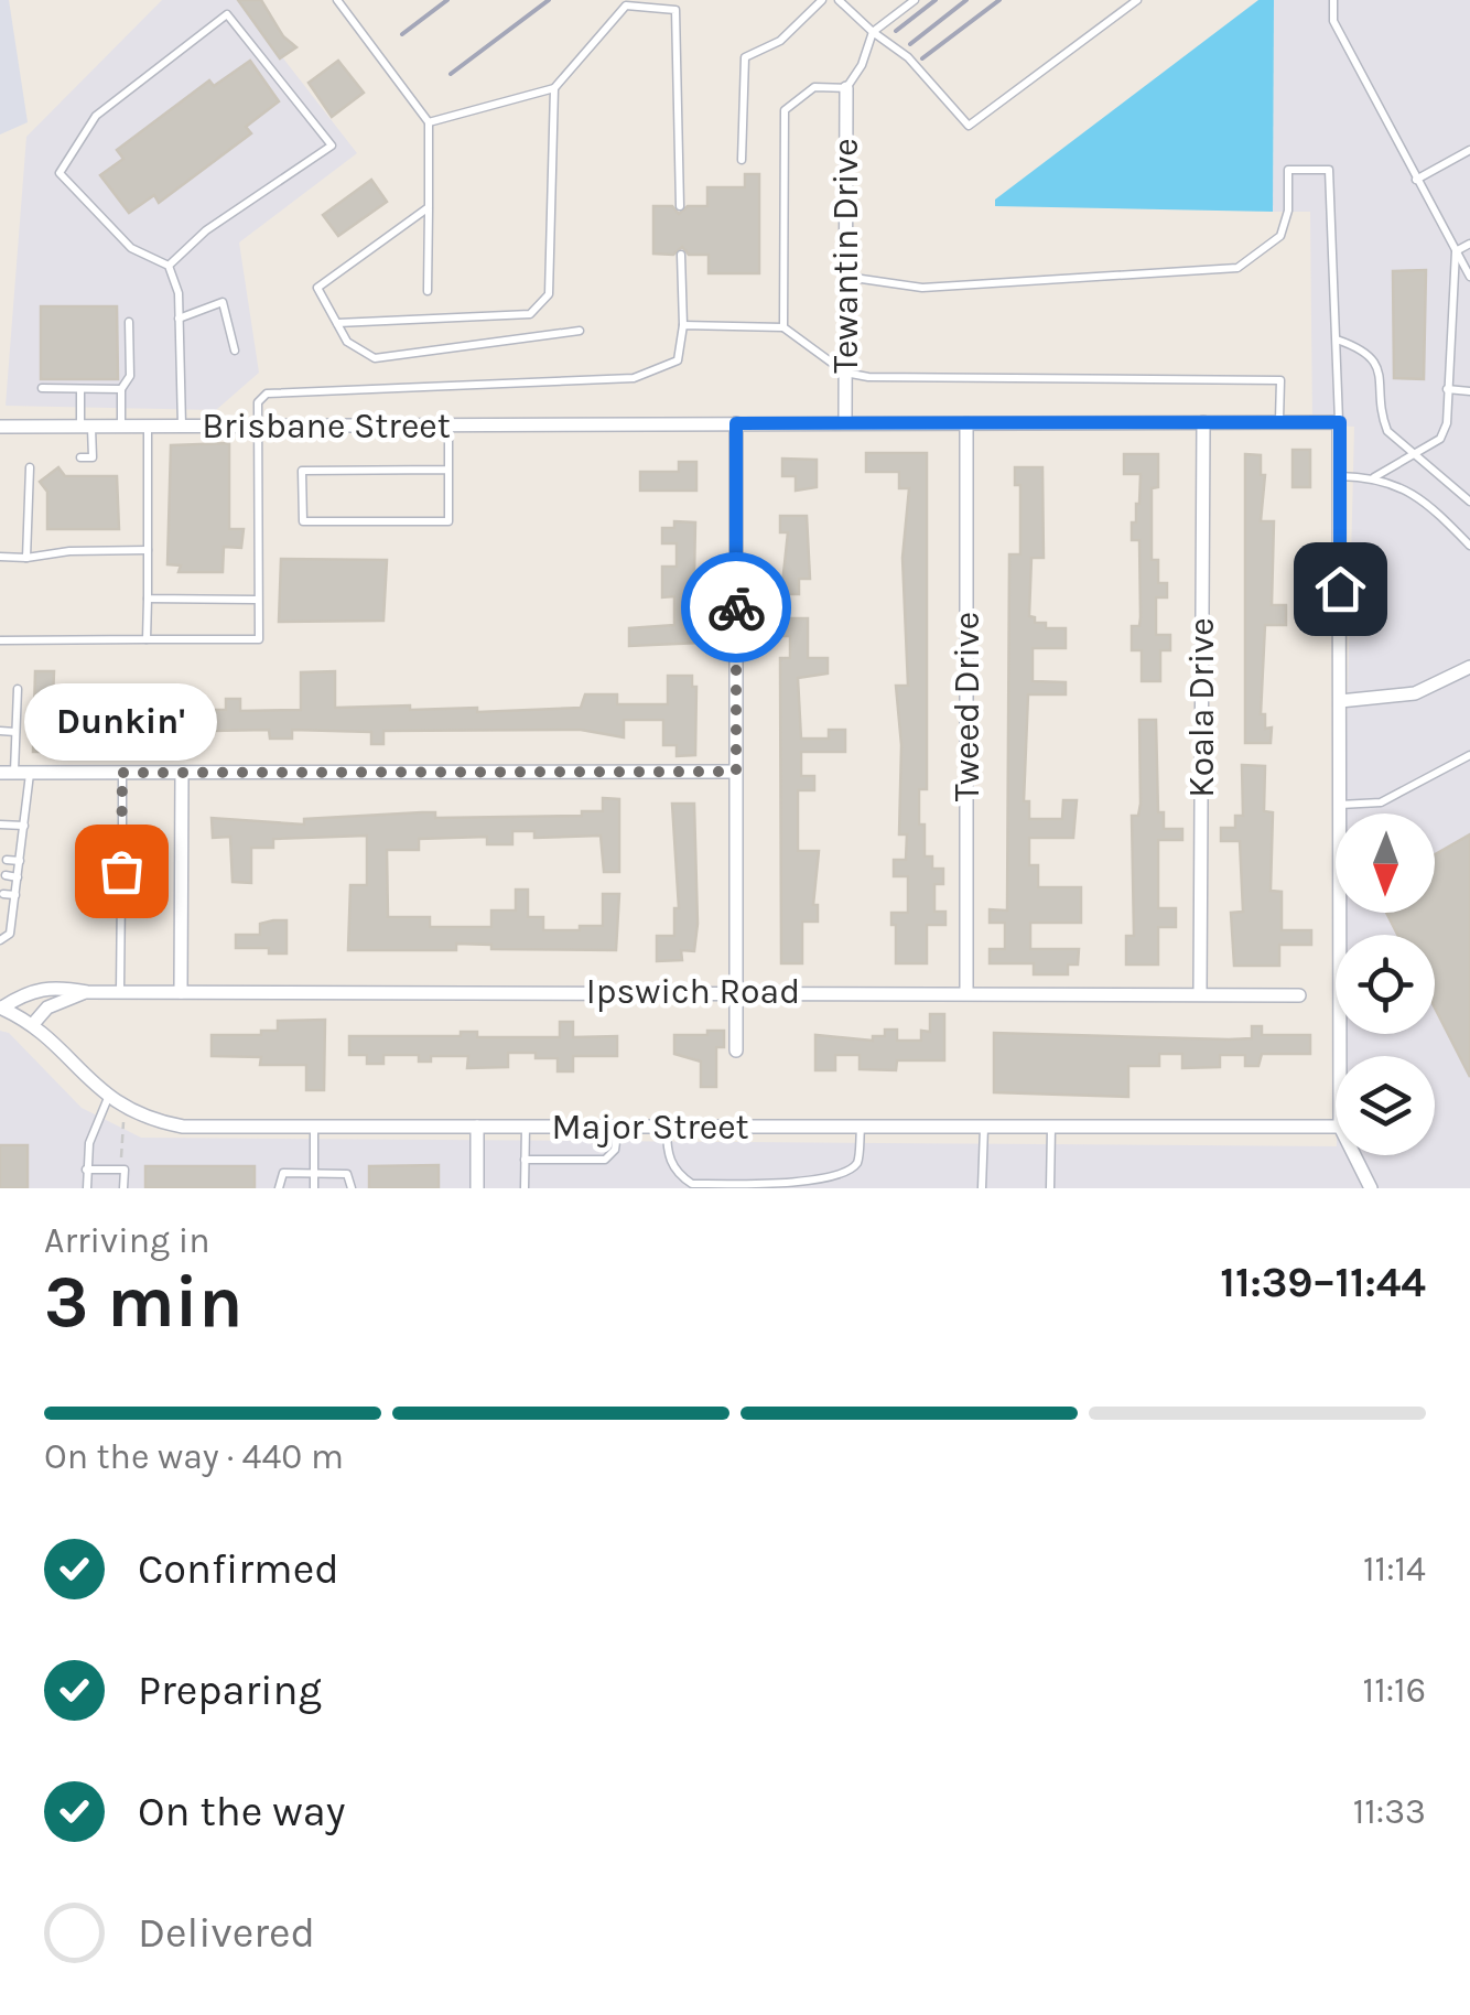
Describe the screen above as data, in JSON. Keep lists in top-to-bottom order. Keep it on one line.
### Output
{"streets":{"street":["Tewantin Drive","Brisbane Street","Tweed Drive","Koala Drive","Ipswich Road","Major Street"]},"crossings":[["Tewantin Drive","Brisbane Street"],["Brisbane Street","Tweed Drive"],["Brisbane Street","Koala Drive"],["Tweed Drive","Ipswich Road"],["Koala Drive","Ipswich Road"],["Ipswich Road","Major Street"]],"places":["Dunkin'"],"north":"bottom","page":{"bubble":"Dunkin'","heading":["3 min","Arriving in","11:39–11:44"],"bar":"On the way · 440 m","list":[["Confirmed","11:14"],["Preparing","11:16"],["On the way","11:33"],"Delivered"]}}
